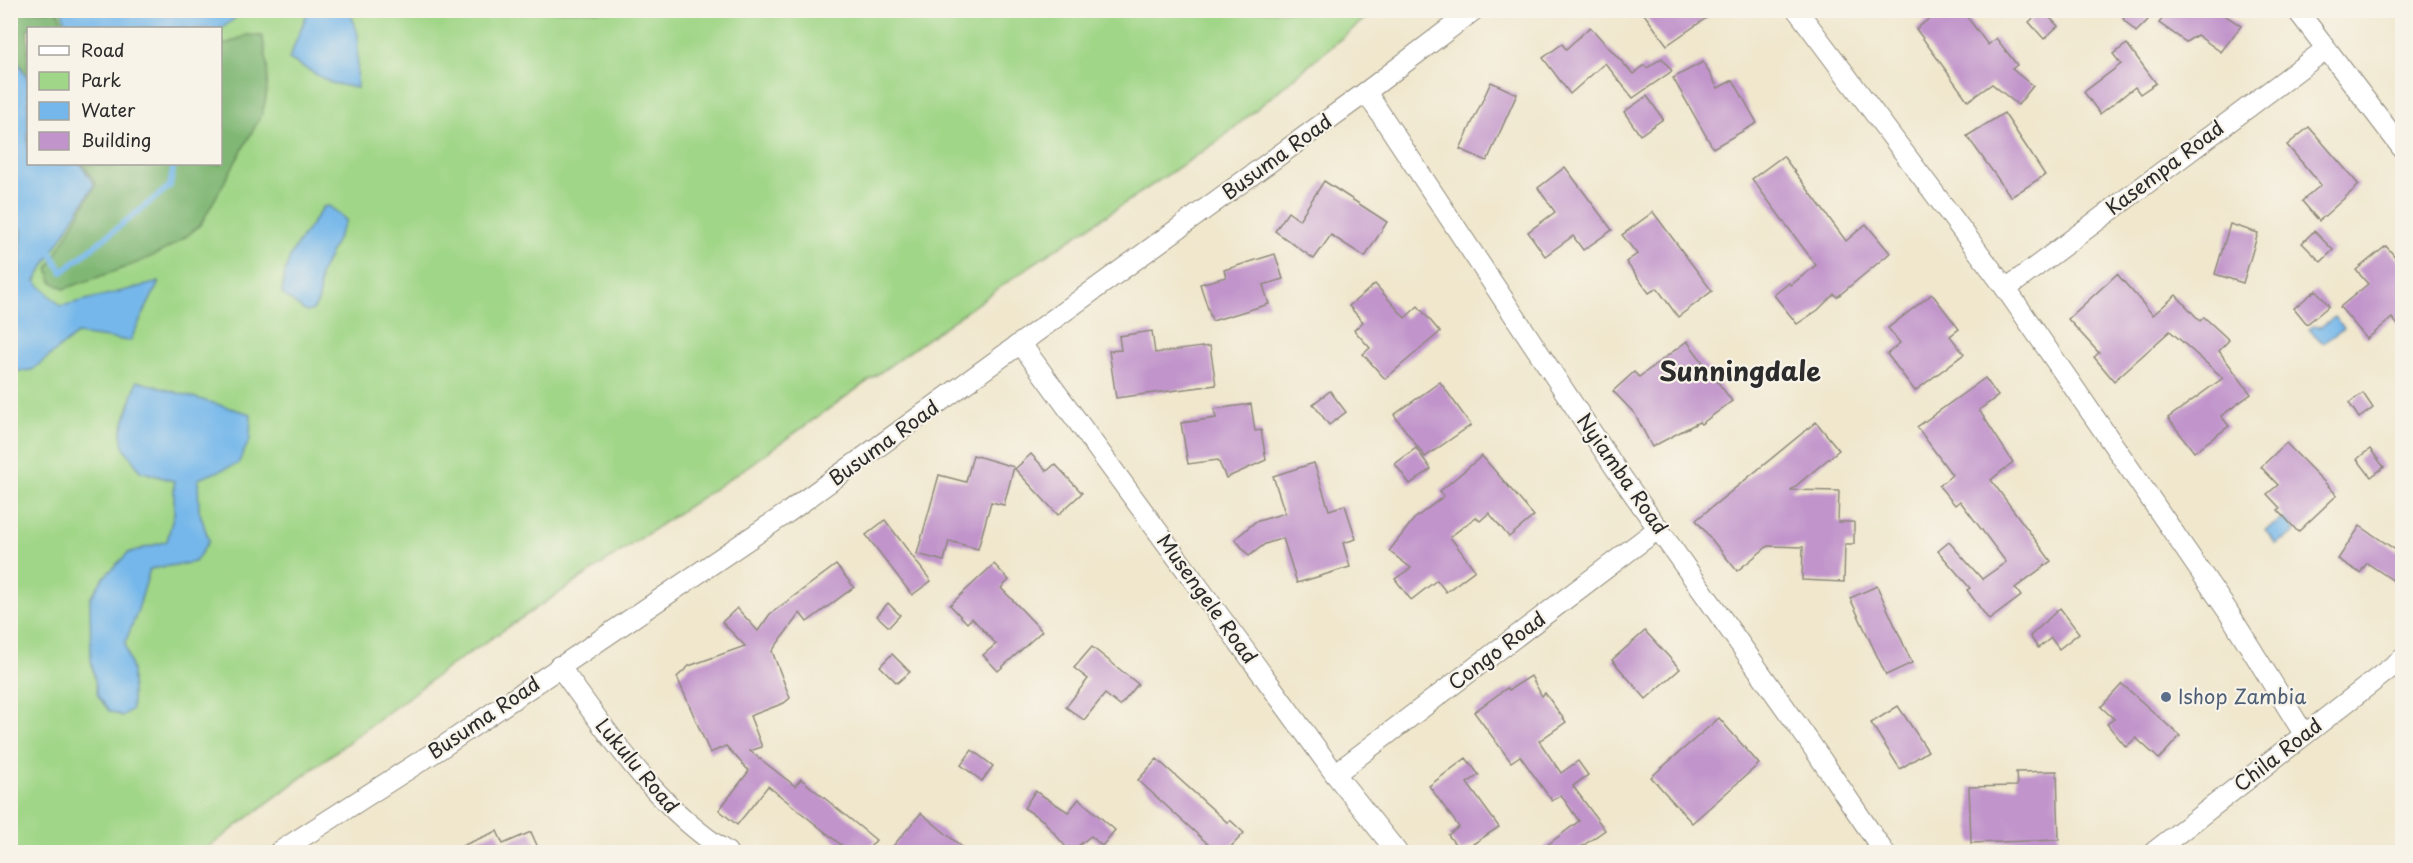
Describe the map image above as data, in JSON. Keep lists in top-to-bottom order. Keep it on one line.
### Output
{"streets":{"street":["Busuma Road","Kasempa Road","Nyiamba Road","Musengele Road","Congo Road","Chila Road","Lukulu Road"]},"crossings":[["Busuma Road","Nyiamba Road"],["Busuma Road","Musengele Road"],["Busuma Road","Lukulu Road"],["Nyiamba Road","Congo Road"],["Musengele Road","Congo Road"]],"districts":["Sunningdale"],"places":["Ishop Zambia"],"legend":["Road","Park","Water","Building"]}
